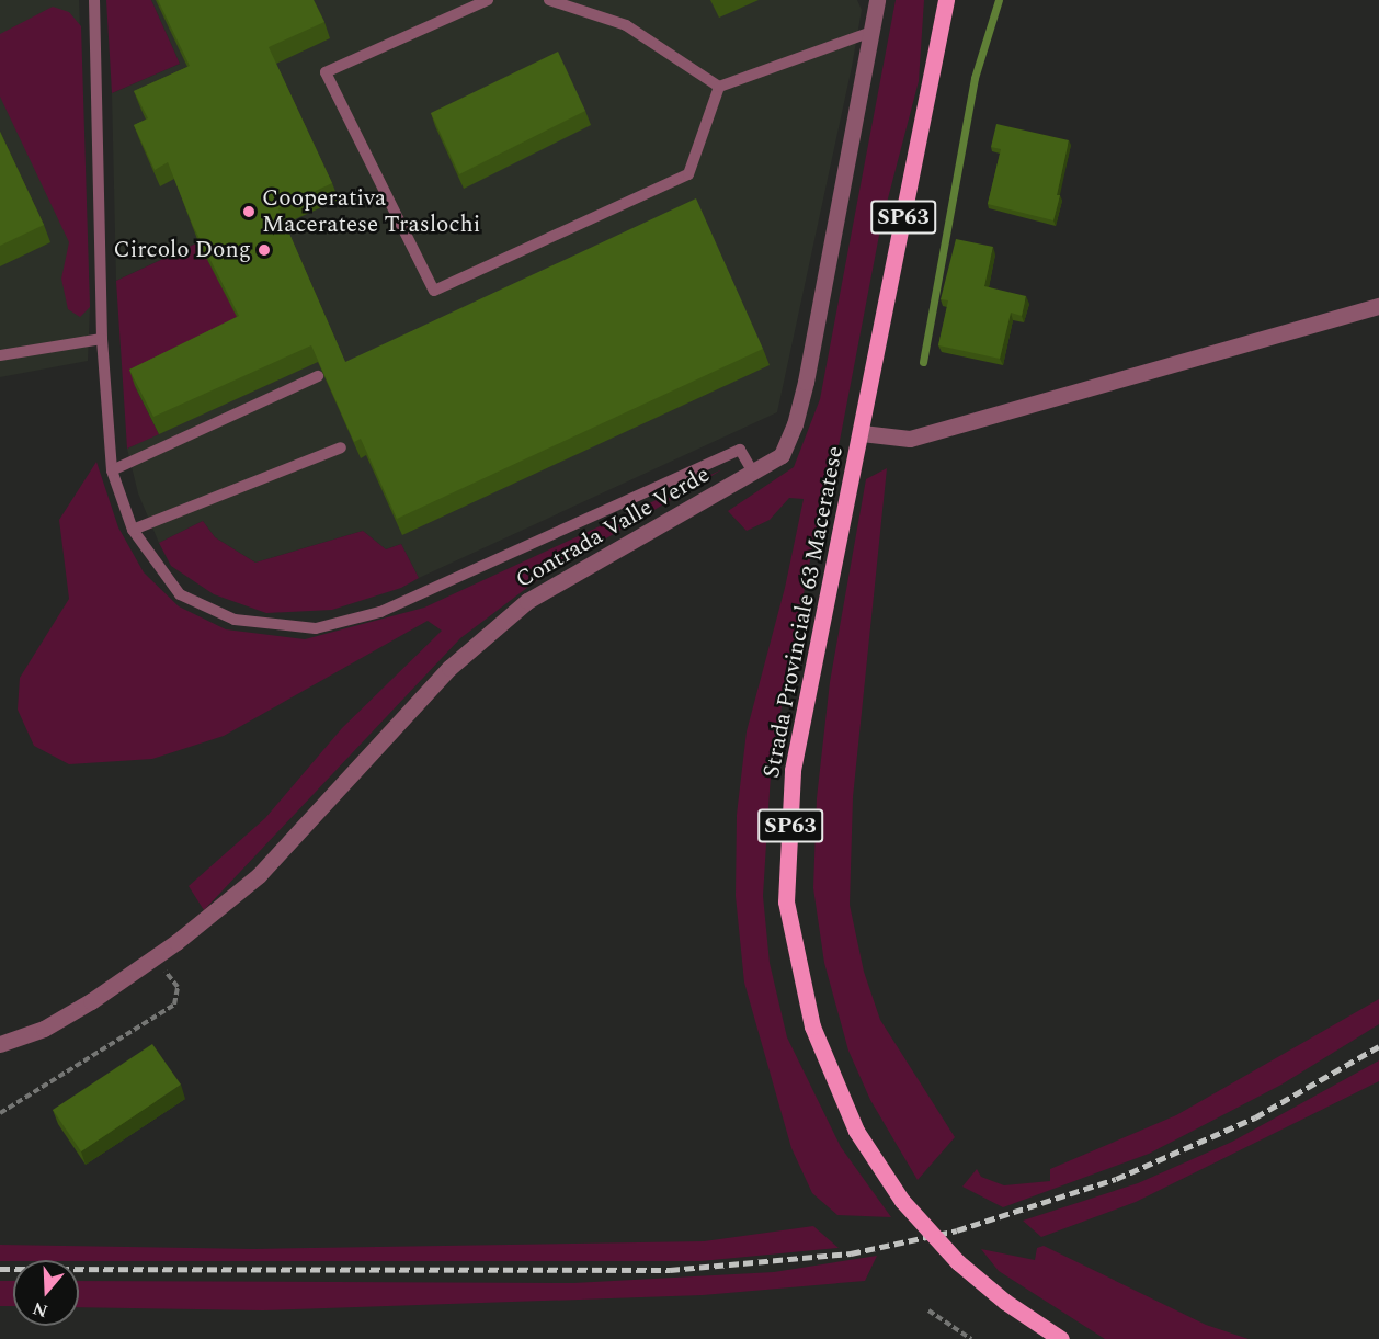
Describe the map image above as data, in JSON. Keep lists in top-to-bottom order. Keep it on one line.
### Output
{"streets":{"main road":["SP63","Strada Provinciale 63 Maceratese"],"street":["Contrada Valle Verde"]},"places":["Cooperativa Maceratese Traslochi","Circolo Dong"],"north":"bottom"}
